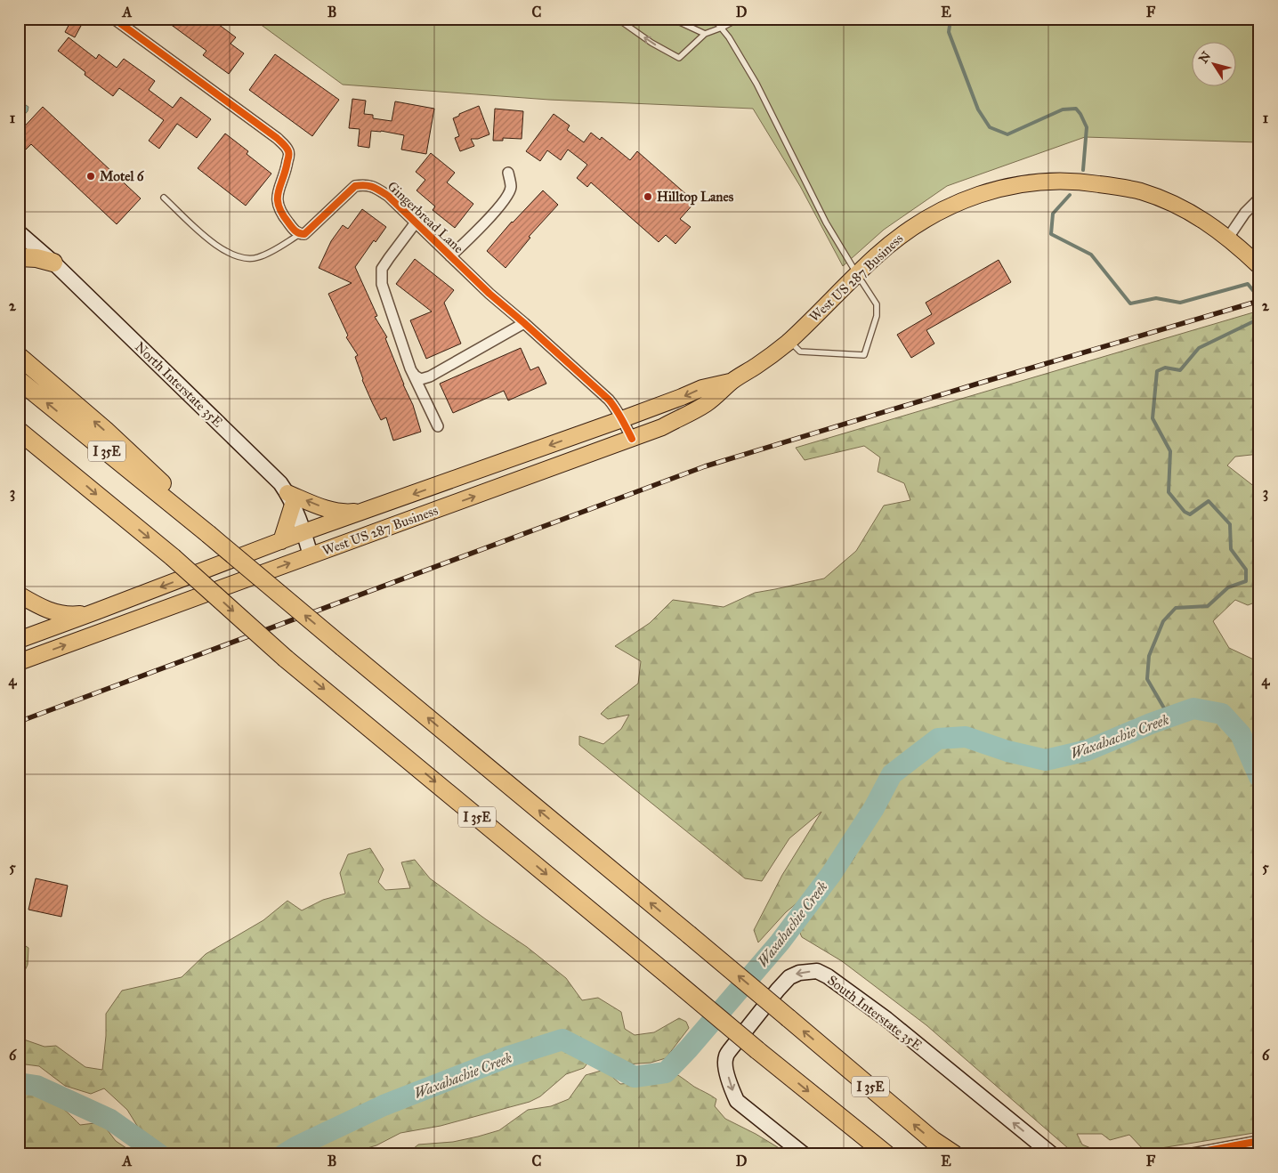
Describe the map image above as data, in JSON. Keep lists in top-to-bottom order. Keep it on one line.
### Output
{"streets":{"highway":["I 35E"],"main road":["West US 287 Business","North Interstate 35E","South Interstate 35E"],"street":["Gingerbread Lane"]},"crossings":[["Gingerbread Lane","West US 287 Business"],["West US 287 Business","North Interstate 35E"]],"water":["Waxahachie Creek"],"places":["Motel 6","Hilltop Lanes"],"north":"top left","grid":{"columns":["A","B","C","D","E","F"],"rows":["1","2","3","4","5","6"]}}
